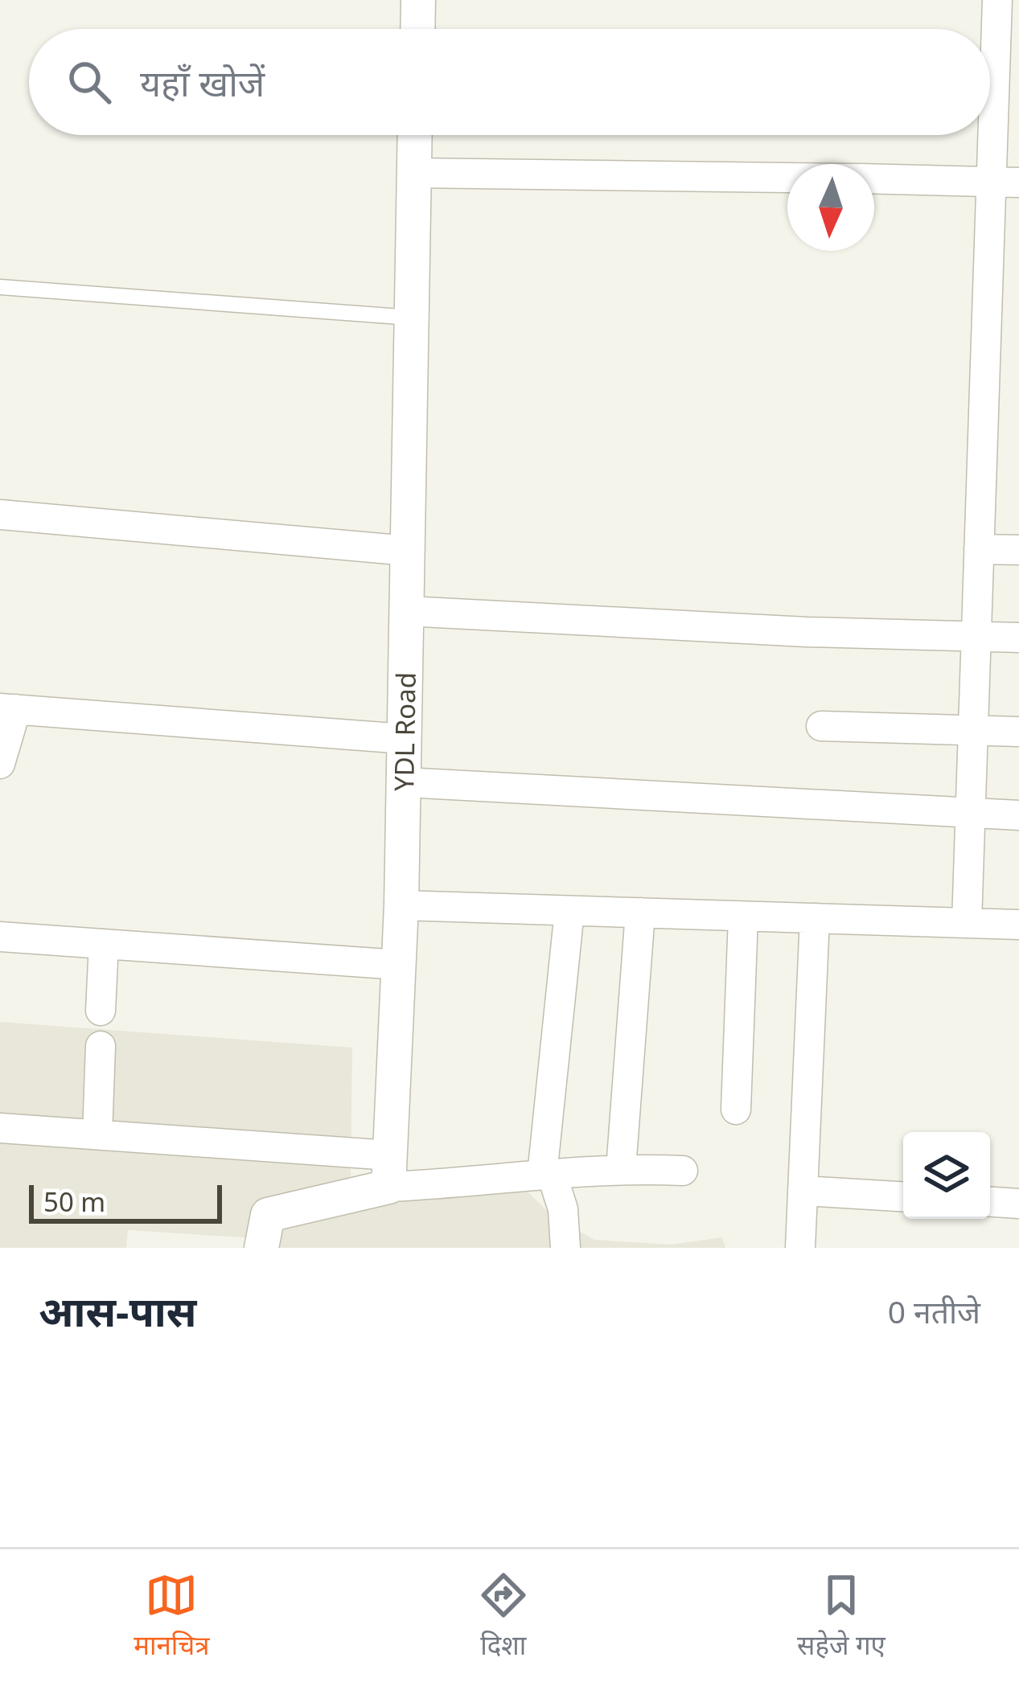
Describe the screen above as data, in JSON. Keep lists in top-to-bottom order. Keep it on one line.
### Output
{"streets":{"street":["YDL Road"]},"scale_bar":"50 m","north":"bottom","page":{"search":"यहाँ खोजें","scale":"50 m","heading":["आस-पास","0 नतीजे"],"nav":["मानचित्र","दिशा","सहेजे गए"]}}
